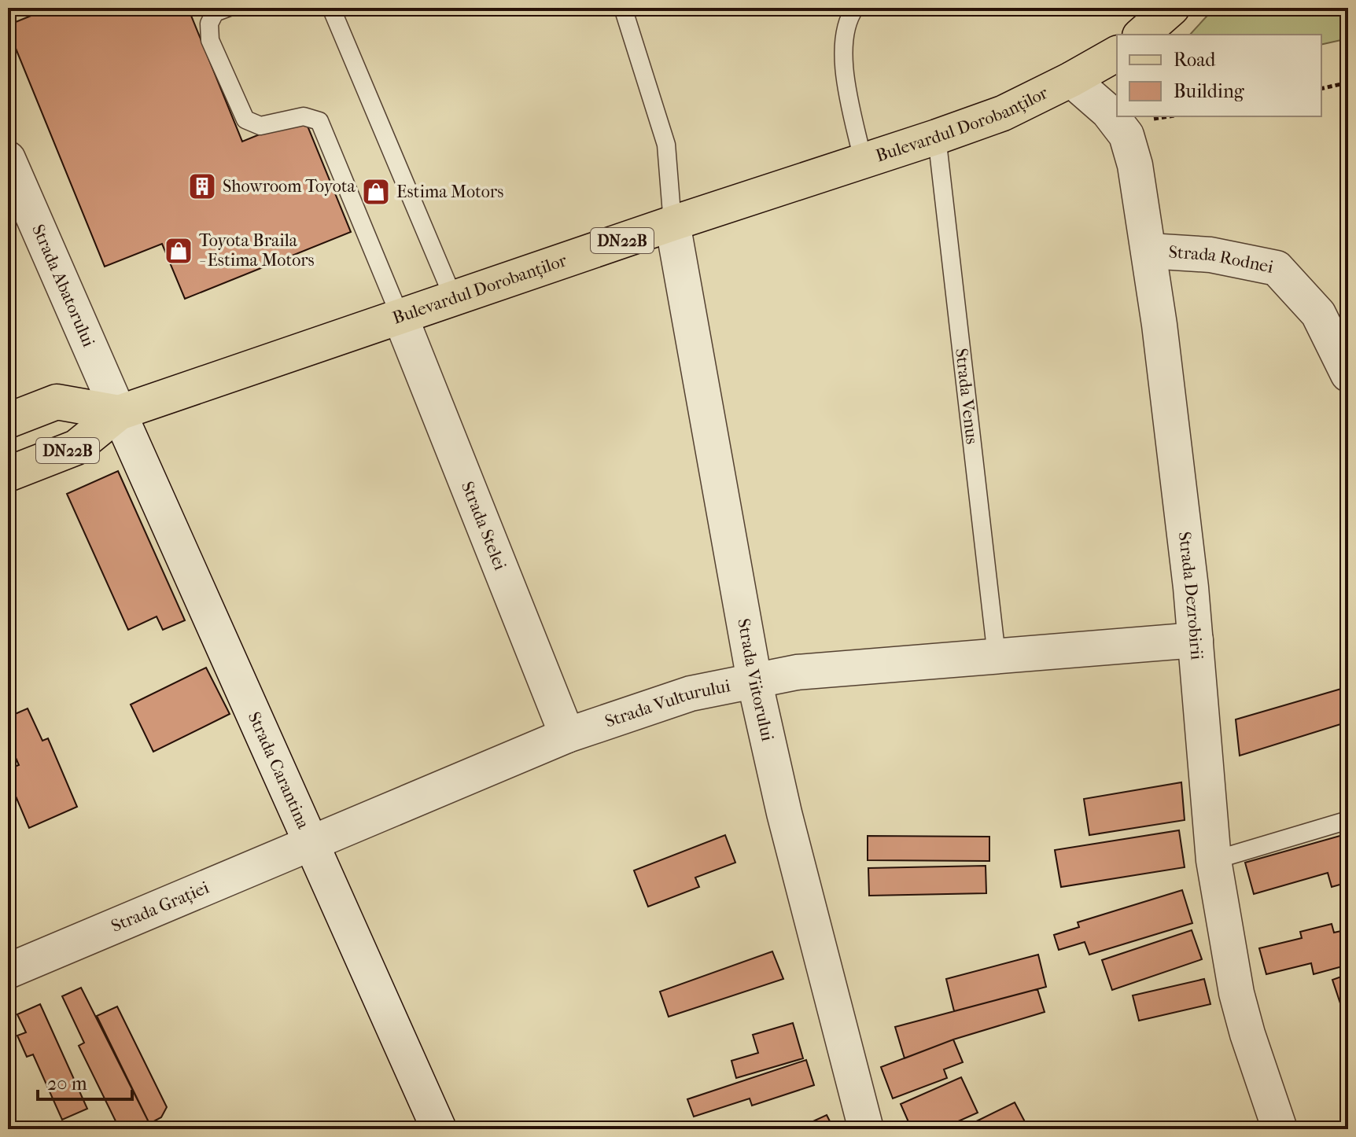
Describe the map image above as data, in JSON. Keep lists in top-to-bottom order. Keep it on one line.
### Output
{"streets":{"main road":["Bulevardul Dorobanților","DN22B"],"street":["Strada Rodnei","Strada Abatorului","Strada Stelei","Strada Dezrobirii","Strada Viitorului","Strada Vulturului","Strada Carantina","Strada Grației"],"lane":["Strada Venus"]},"crossings":[["Bulevardul Dorobanților","Strada Abatorului"],["Bulevardul Dorobanților","Strada Venus"],["Bulevardul Dorobanților","Strada Stelei"],["Bulevardul Dorobanților","Strada Dezrobirii"],["Bulevardul Dorobanților","Strada Viitorului"],["Bulevardul Dorobanților","Strada Carantina"],["Strada Rodnei","Strada Dezrobirii"],["Strada Abatorului","Strada Carantina"],["Strada Venus","Strada Vulturului"],["Strada Stelei","Strada Vulturului"],["Strada Dezrobirii","Strada Vulturului"],["Strada Viitorului","Strada Vulturului"],["Strada Vulturului","Strada Carantina"],["Strada Vulturului","Strada Grației"],["Strada Carantina","Strada Grației"]],"places":{"building":["Showroom Toyota"],"shop":["Estima Motors","Toyota Braila - Estima Motors"]},"legend":["Road","Building"],"scale_bar":"20 m"}
